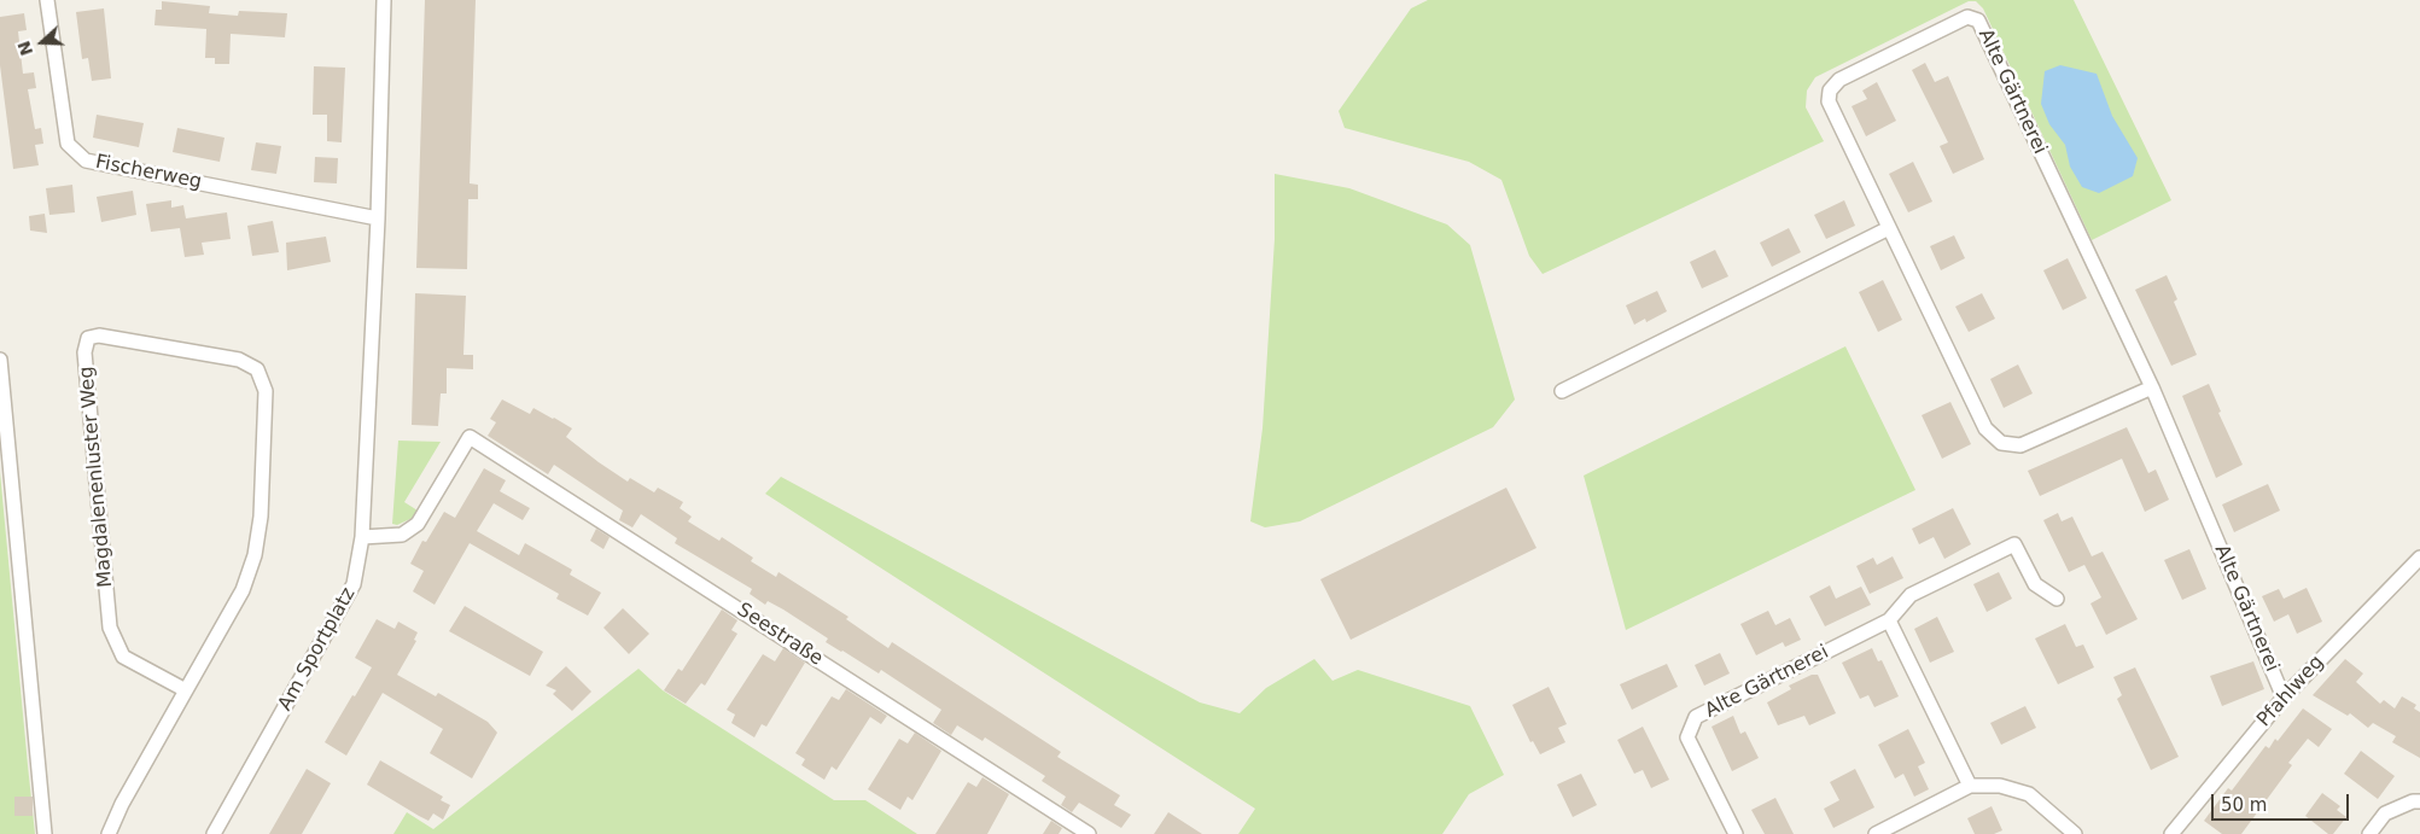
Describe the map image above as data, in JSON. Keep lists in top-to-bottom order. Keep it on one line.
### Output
{"streets":{"street":["Alte Gärtnerei","Fischerweg","Magdalenenluster Weg","Seestraße","Am Sportplatz","Pfahlweg"]},"crossings":[["Alte Gärtnerei","Pfahlweg"],["Seestraße","Am Sportplatz"]],"scale_bar":"50 m","north":"left"}
